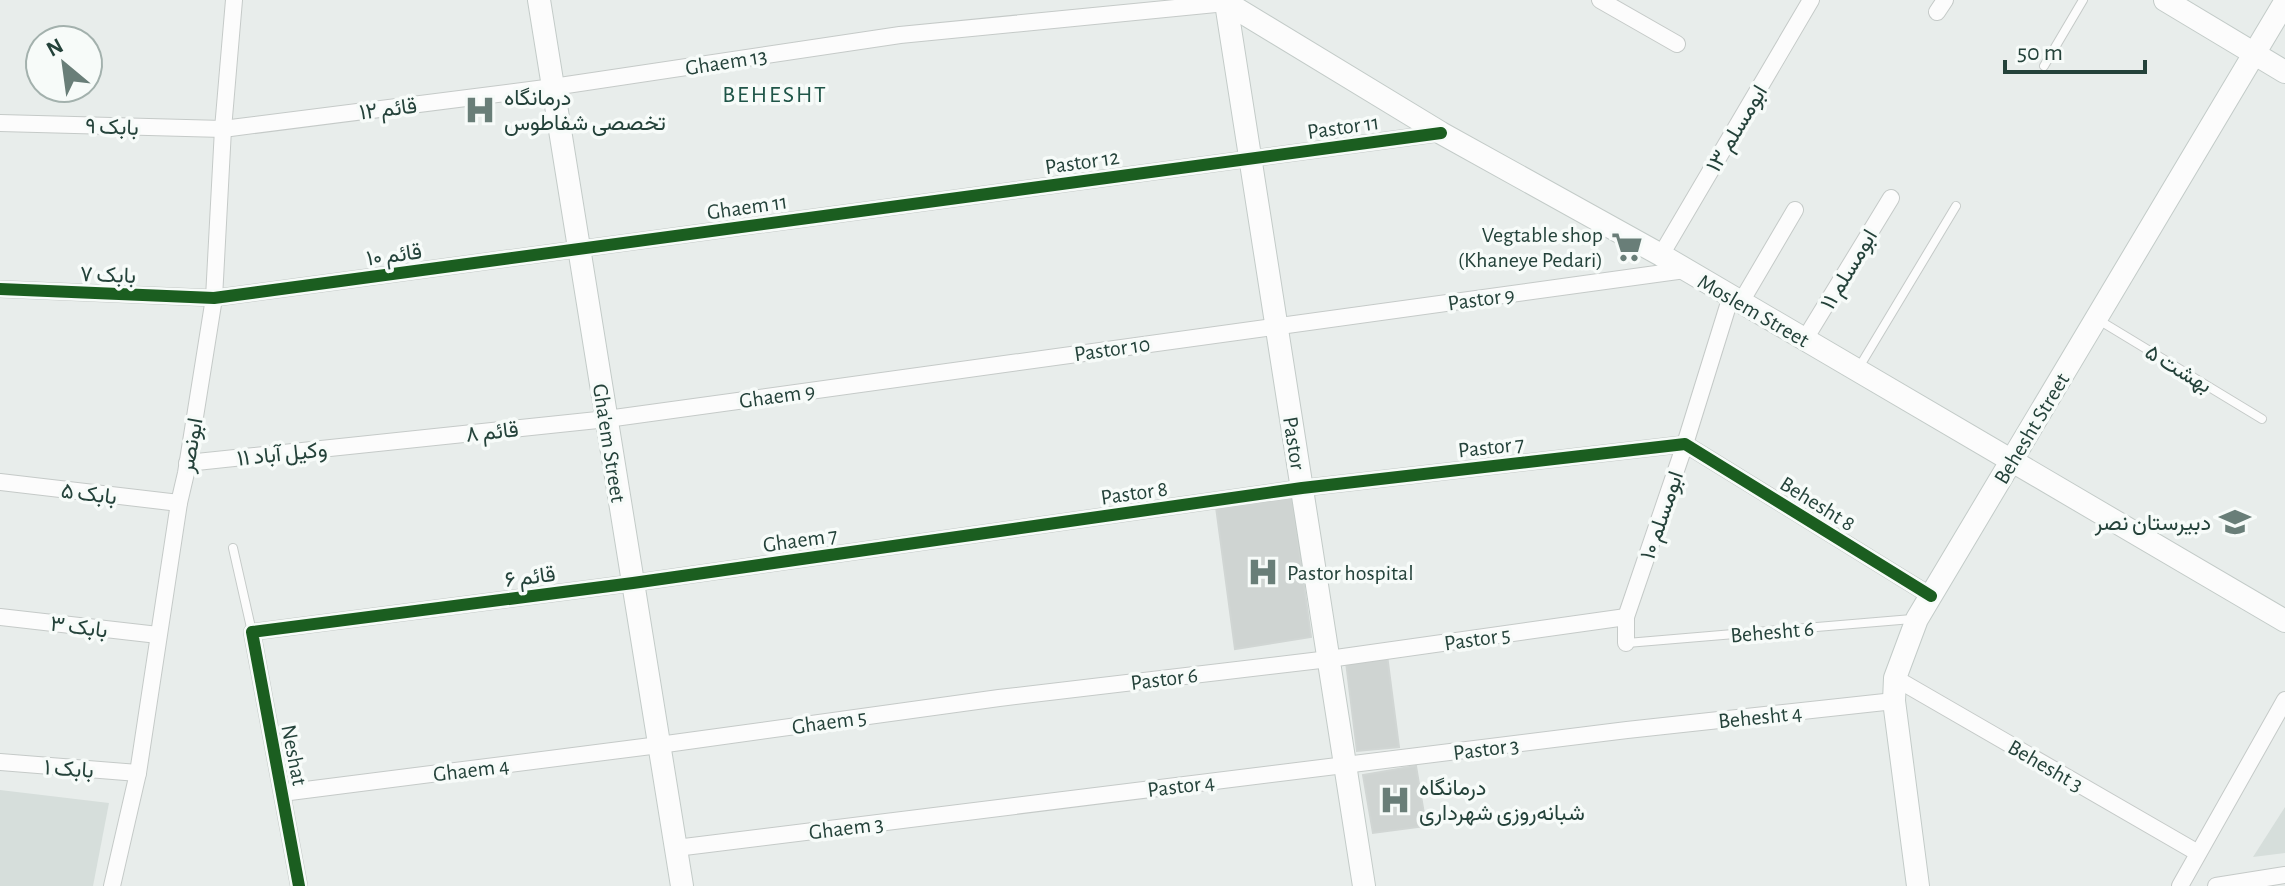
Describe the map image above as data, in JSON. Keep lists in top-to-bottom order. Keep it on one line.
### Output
{"streets":{"street":["Ghaem 13","قائم ۱۲","بابک ۹","Pastor 11","ابومسلم ۱۳","Pastor 12","Ghaem 11","قائم ۱۰","ابومسلم ۱۱","بابک ۷","Pastor 9","Moslem Street","Pastor 10","Ghaem 9","Behesht Street","قائم ۸","Gha'em Street","Pastor","ابونصر","Pastor 7","وکیل آباد ۱۱","Pastor 8","بابک ۵","Behesht 8","ابومسلم ۱۰","Ghaem 7","قائم ۶","بابک ۳","Pastor 5","Pastor 6","Behesht 4","Ghaem 5","Pastor 3","Neshat","Behesht 3","بابک ۱","Ghaem 4","Pastor 4","Ghaem 3"],"lane":["بهشت ۵","Behesht 6"]},"crossings":[["Ghaem 13","قائم ۱۲"],["Ghaem 13","Moslem Street"],["Ghaem 13","Gha'em Street"],["Ghaem 13","Pastor"],["قائم ۱۲","بابک ۹"],["قائم ۱۲","Gha'em Street"],["قائم ۱۲","ابونصر"],["بابک ۹","ابونصر"],["Pastor 11","Pastor 12"],["Pastor 11","Moslem Street"],["Pastor 11","Pastor"],["ابومسلم ۱۳","Moslem Street"],["Pastor 12","Ghaem 11"],["Pastor 12","Pastor"],["Ghaem 11","قائم ۱۰"],["Ghaem 11","Gha'em Street"],["قائم ۱۰","بابک ۷"],["قائم ۱۰","Gha'em Street"],["قائم ۱۰","ابونصر"],["ابومسلم ۱۱","Moslem Street"],["بابک ۷","ابونصر"],["Pastor 9","Moslem Street"],["Pastor 9","Pastor 10"],["Pastor 9","Pastor"],["Moslem Street","Behesht Street"],["Moslem Street","Pastor"],["Moslem Street","ابومسلم ۱۰"],["Pastor 10","Ghaem 9"],["Pastor 10","Pastor"],["بهشت ۵","Behesht Street"],["Ghaem 9","قائم ۸"],["Ghaem 9","Gha'em Street"],["Behesht Street","Behesht 8"],["Behesht Street","Behesht 6"],["Behesht Street","Behesht 4"],["Behesht Street","Behesht 3"],["قائم ۸","Gha'em Street"],["قائم ۸","وکیل آباد ۱۱"],["Gha'em Street","Ghaem 7"],["Gha'em Street","قائم ۶"],["Gha'em Street","Ghaem 5"],["Gha'em Street","Ghaem 4"],["Gha'em Street","Ghaem 3"],["Pastor","Pastor 7"],["Pastor","Pastor 8"],["Pastor","Pastor 5"],["Pastor","Pastor 6"],["Pastor","Pastor 3"],["Pastor","Pastor 4"],["ابونصر","وکیل آباد ۱۱"],["ابونصر","بابک ۵"],["ابونصر","بابک ۳"],["ابونصر","بابک ۱"],["Pastor 7","Pastor 8"],["Pastor 7","Behesht 8"],["Pastor 7","ابومسلم ۱۰"],["Pastor 8","Ghaem 7"],["Behesht 8","ابومسلم ۱۰"],["ابومسلم ۱۰","Behesht 6"],["ابومسلم ۱۰","Pastor 5"],["Ghaem 7","قائم ۶"],["قائم ۶","Neshat"],["Pastor 5","Pastor 6"],["Pastor 6","Ghaem 5"],["Behesht 4","Pastor 3"],["Ghaem 5","Ghaem 4"],["Pastor 3","Pastor 4"],["Neshat","Ghaem 4"],["Pastor 4","Ghaem 3"]],"districts":["BEHESHT"],"places":{"hospital":["درمانگاه تخصصی شفاطوس","Pastor hospital","درمانگاه شبانه‌روزی شهرداری"],"supermarket":["Vegtable shop (Khaneye Pedari)"],"school or university":["دبیرستان نصر"]},"scale_bar":"50 m","north":"top left"}
